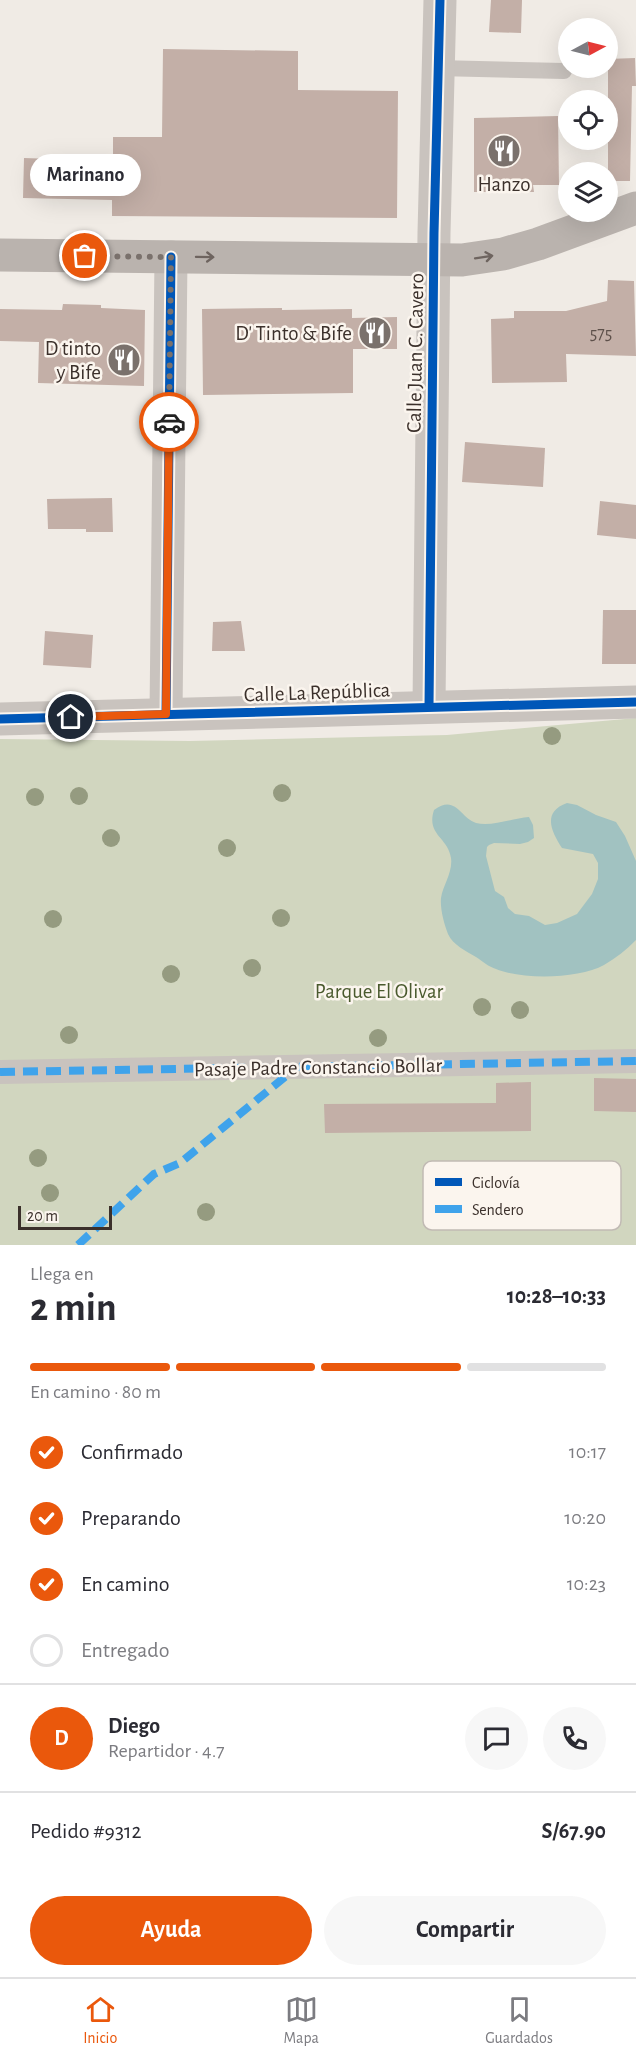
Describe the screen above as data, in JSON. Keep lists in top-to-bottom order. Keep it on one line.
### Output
{"streets":{"street":["Calle Juan C. Cavero","Calle La República","Pasaje Padre Constancio Bollar"]},"crossings":[["Calle Juan C. Cavero","Calle La República"]],"parks":["Parque El Olivar"],"places":{"restaurant":["Hanzo","D' Tinto & Bife","D tinto y Bife"],"other":["Marinano"]},"house_numbers":["575"],"legend":["Ciclovía","Sendero"],"scale_bar":"20 m","north":"right","page":{"bubble":"Marinano","scale":"20 m","heading":["2 min","Llega en","10:28–10:33"],"panel":["Diego","Repartidor · 4.7","Pedido #9312","S/67.90"],"bar":"En camino · 80 m","list":[["Confirmado","10:17"],["Preparando","10:20"],["En camino","10:23"],"Entregado"],"round":"D","buttons":["Ayuda","Compartir"],"tabs":["Inicio","Mapa","Guardados"]}}
